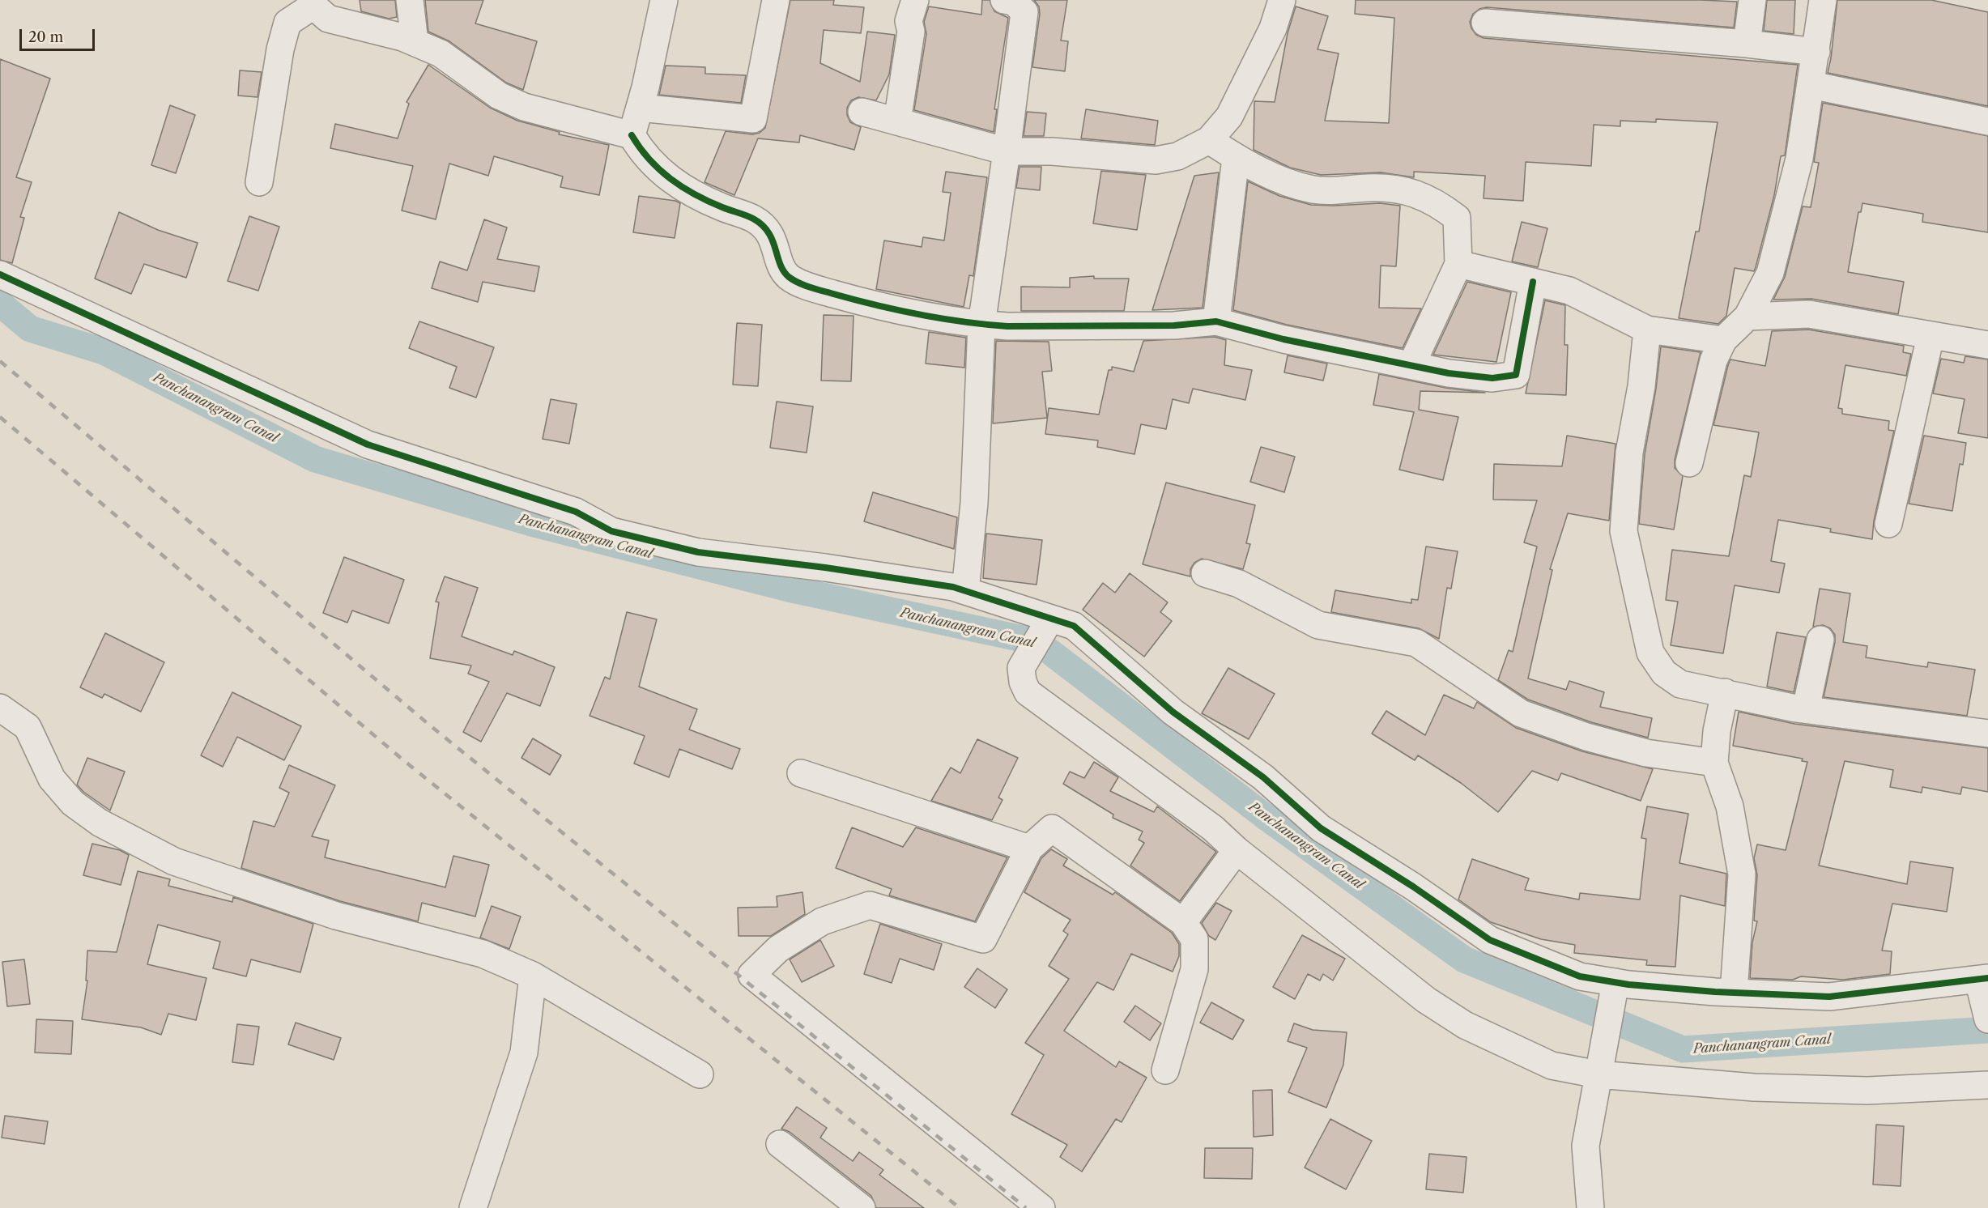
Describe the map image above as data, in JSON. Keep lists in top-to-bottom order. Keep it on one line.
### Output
{"water":["Panchanangram Canal"],"scale_bar":"20 m"}
